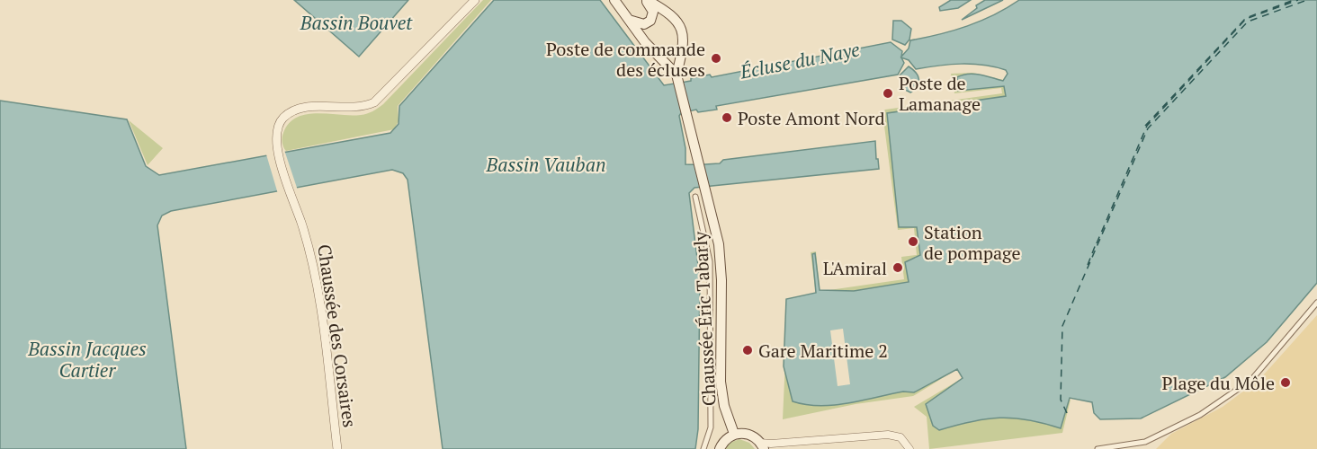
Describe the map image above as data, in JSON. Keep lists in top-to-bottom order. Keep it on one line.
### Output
{"streets":{"main road":["Chaussée Éric Tabarly"],"street":["Chaussée des Corsaires"]},"water":["Bassin Bouvet","Écluse du Naye","Bassin Vauban","Bassin Jacques Cartier"],"places":["Poste de commande des écluses","Poste de Lamanage","Poste Amont Nord","Station de pompage","L'Amiral","Gare Maritime 2","Plage du Môle"]}
